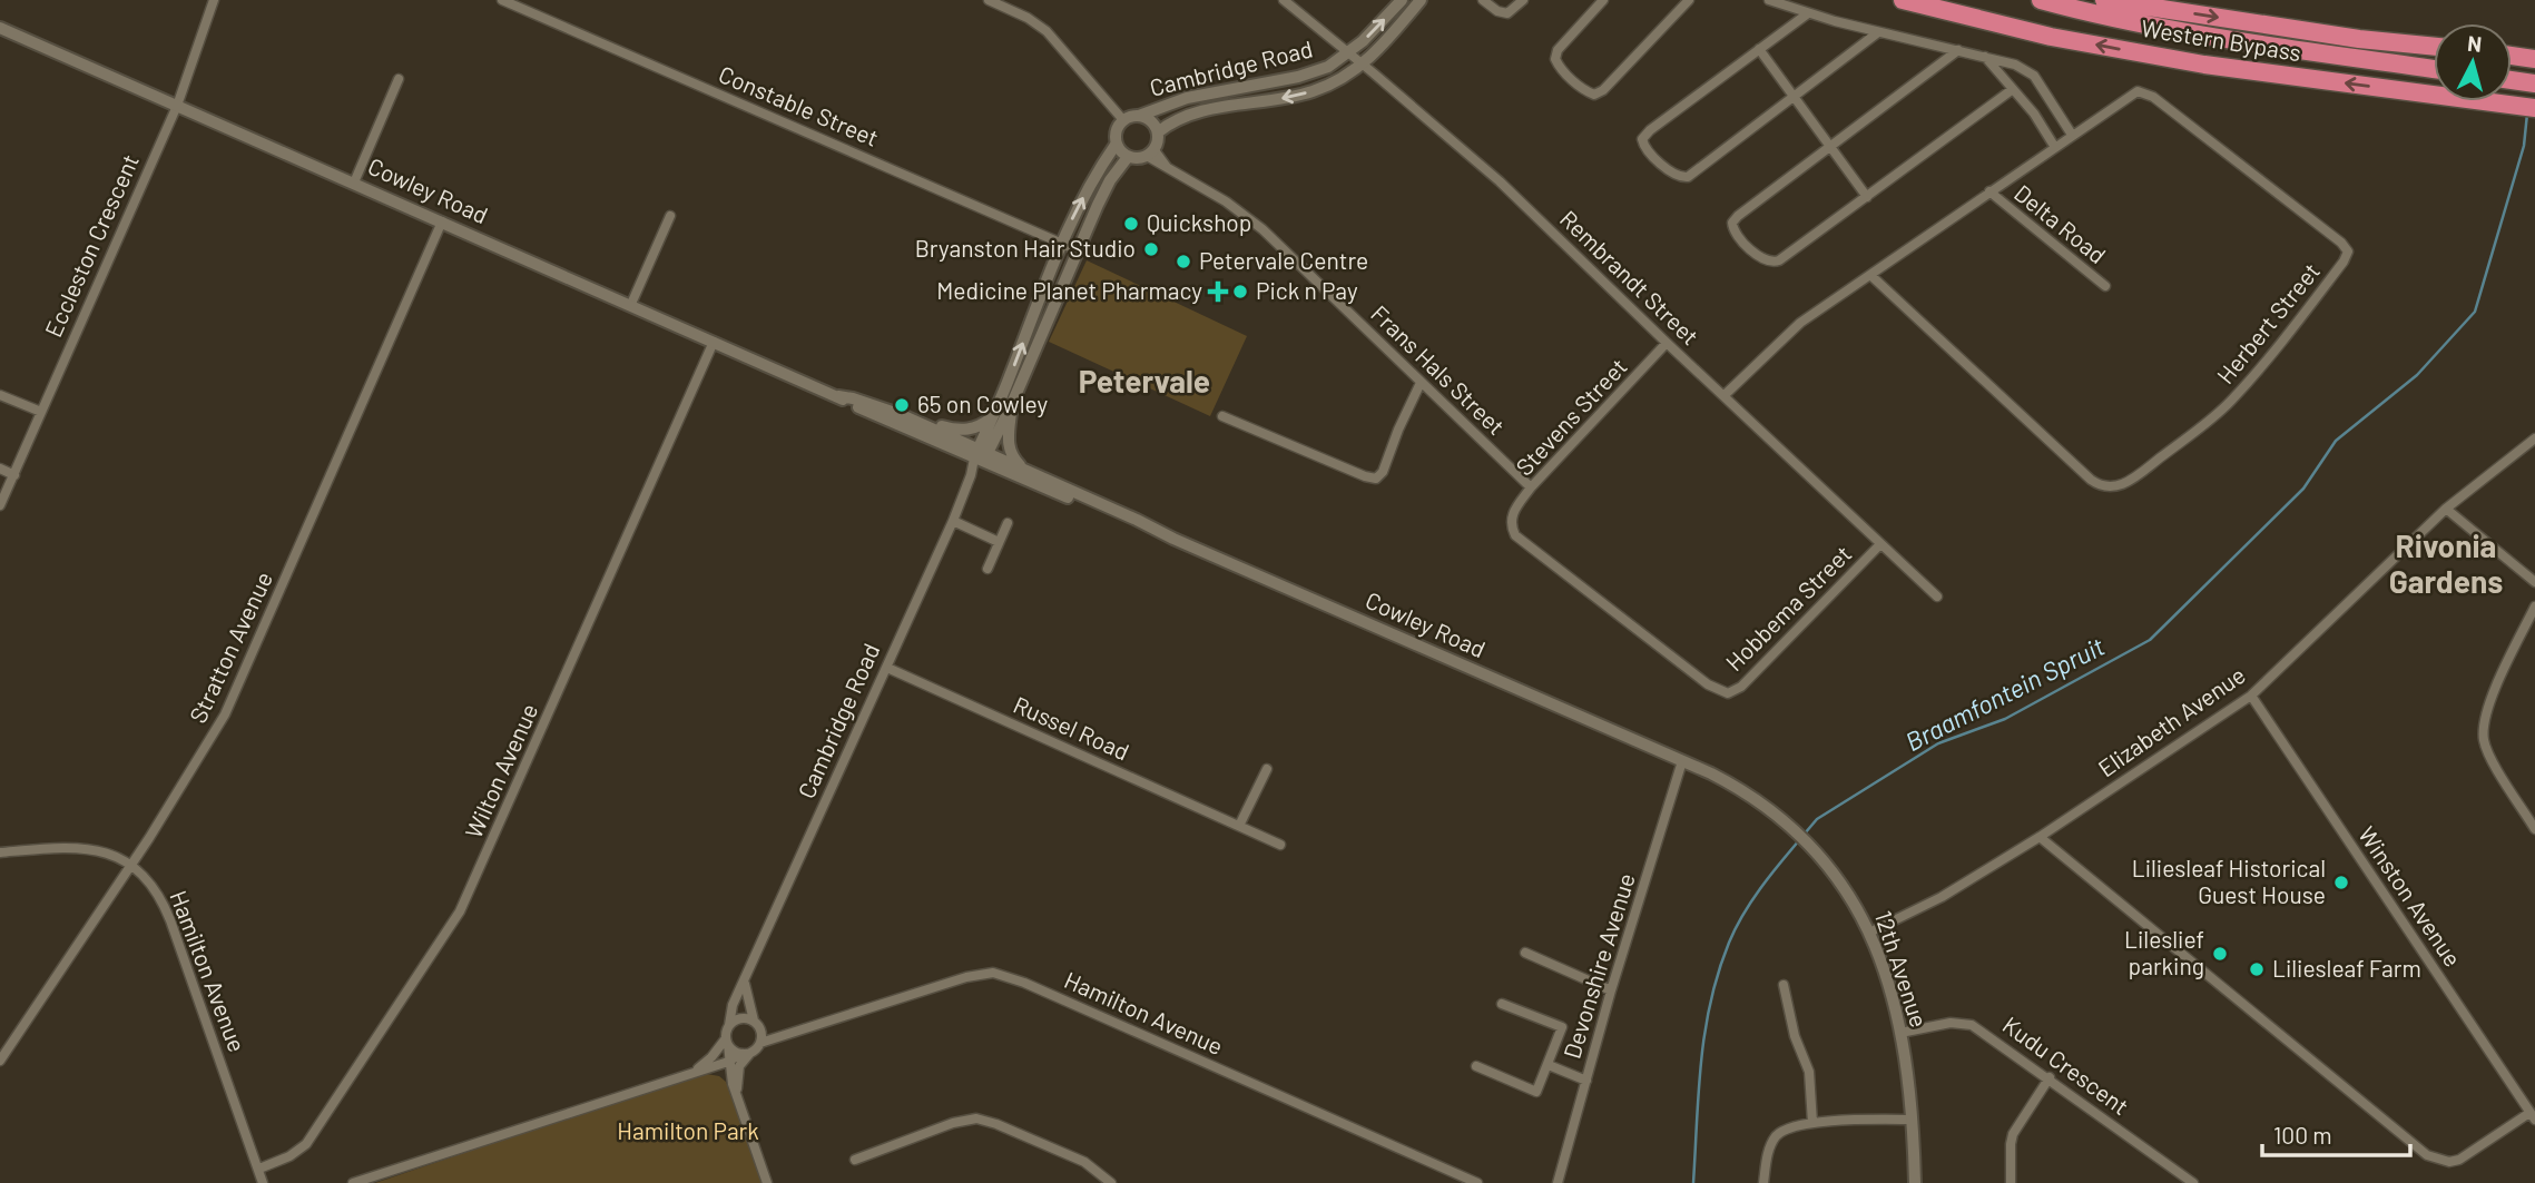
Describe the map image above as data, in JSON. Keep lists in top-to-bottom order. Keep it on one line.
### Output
{"streets":{"highway":["Western Bypass"],"street":["Cambridge Road","Constable Street","Cowley Road","Delta Road","Eccleston Crescent","Rembrandt Street","Herbert Street","Frans Hals Street","Stevens Street","Hobbema Street","Stratton Avenue","Elizabeth Avenue","Russel Road","Wilton Avenue","Winston Avenue","Devonshire Avenue","12th Avenue","Hamilton Avenue","Kudu Crescent"]},"crossings":[["Cambridge Road","Constable Street"],["Cambridge Road","Cowley Road"],["Cambridge Road","Rembrandt Street"],["Cambridge Road","Frans Hals Street"],["Cambridge Road","Russel Road"],["Cambridge Road","Hamilton Avenue"],["Cowley Road","Eccleston Crescent"],["Cowley Road","Stratton Avenue"],["Cowley Road","Wilton Avenue"],["Cowley Road","Devonshire Avenue"],["Cowley Road","12th Avenue"],["Delta Road","Herbert Street"],["Rembrandt Street","Herbert Street"],["Rembrandt Street","Stevens Street"],["Rembrandt Street","Hobbema Street"],["Frans Hals Street","Stevens Street"],["Stevens Street","Hobbema Street"],["Stratton Avenue","Hamilton Avenue"],["Elizabeth Avenue","Winston Avenue"],["Elizabeth Avenue","12th Avenue"],["Wilton Avenue","Hamilton Avenue"],["Devonshire Avenue","12th Avenue"],["12th Avenue","Kudu Crescent"]],"districts":["Petervale","Rivonia Gardens"],"water":["Braamfontein Spruit"],"parks":["Hamilton Park"],"places":{"other":["Quickshop","Bryanston Hair Studio","Petervale Centre","Pick n Pay","65 on Cowley","Liliesleaf Historical Guest House","Lileslief parking","Liliesleaf Farm"],"health":["Medicine Planet Pharmacy"]},"scale_bar":"100 m","north":"top"}
